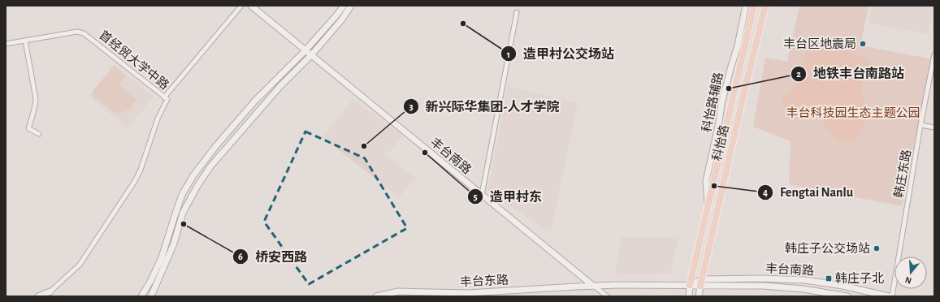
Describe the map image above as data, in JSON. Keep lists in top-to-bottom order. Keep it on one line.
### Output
{"streets":{"main road":["科怡路"],"street":["首经贸大学中路","科怡路辅路","丰台南路","韩庄东路","丰台东路"]},"crossings":[["科怡路辅路","科怡路"],["科怡路","丰台南路"],["丰台南路","丰台东路"]],"parks":["丰台科技园生态主题公园"],"places":{"other":["造甲村公交场站","丰台区地震局","地铁丰台南路站","新兴际华集团-人才学院","造甲村东","Fengtai Nanlu","桥安西路","韩庄子公交场站"],"transit":["韩庄子北"]},"north":"bottom"}
